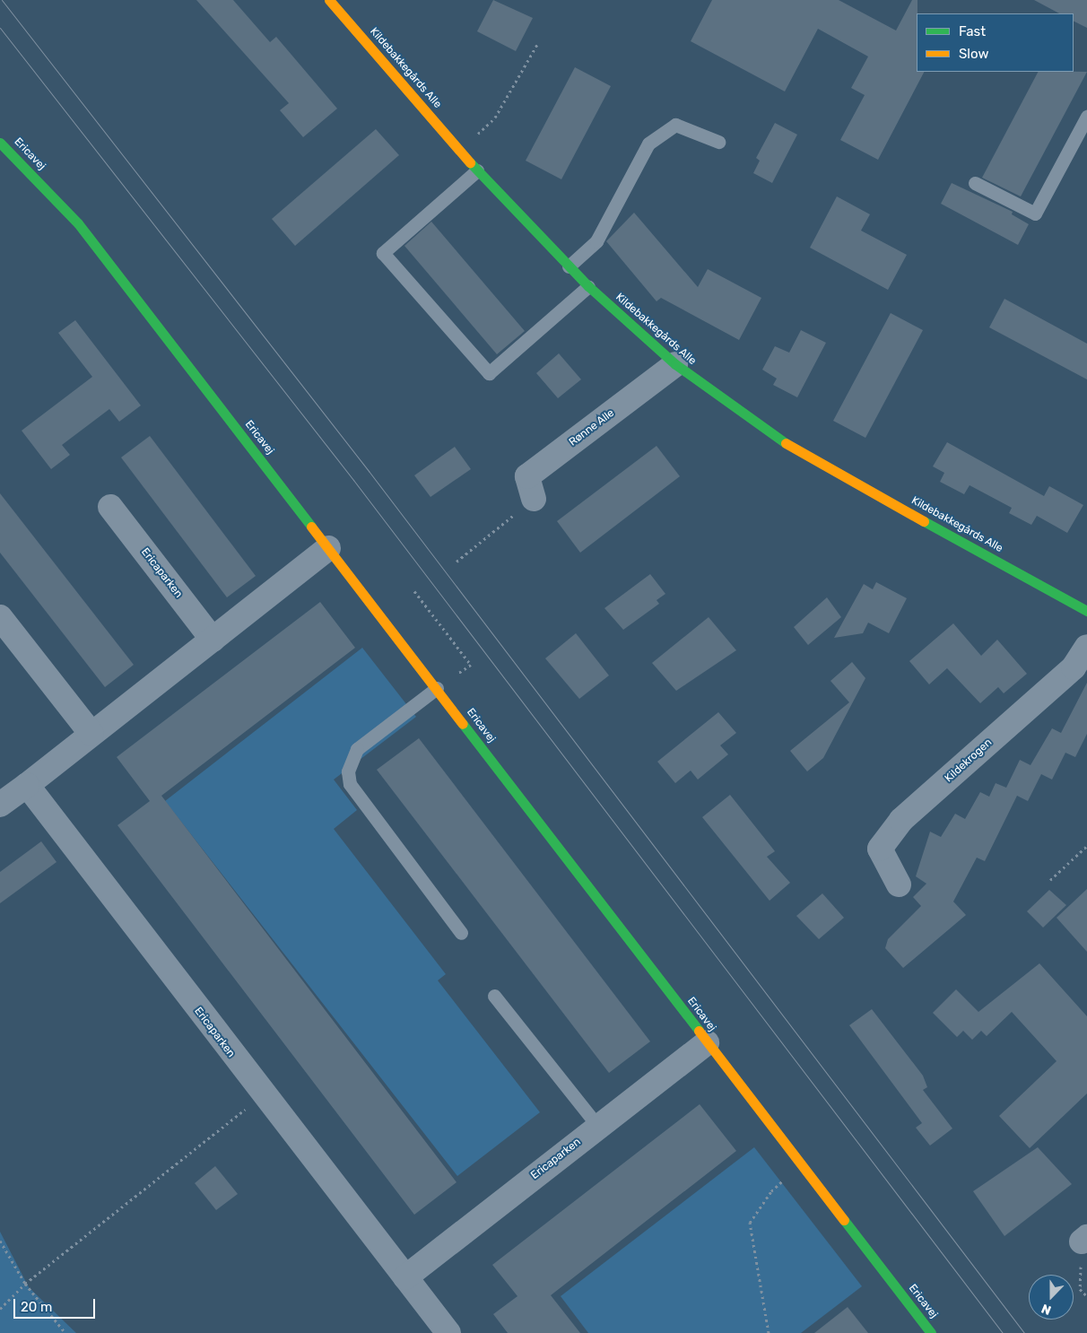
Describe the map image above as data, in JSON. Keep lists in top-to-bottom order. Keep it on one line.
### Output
{"streets":{"street":["Kildebakkegårds Alle","Ericavej","Rønne Alle","Ericaparken","Kildekrogen"]},"crossings":[["Kildebakkegårds Alle","Rønne Alle"],["Ericavej","Ericaparken"]],"legend":["Fast","Slow"],"scale_bar":"20 m","north":"bottom"}
